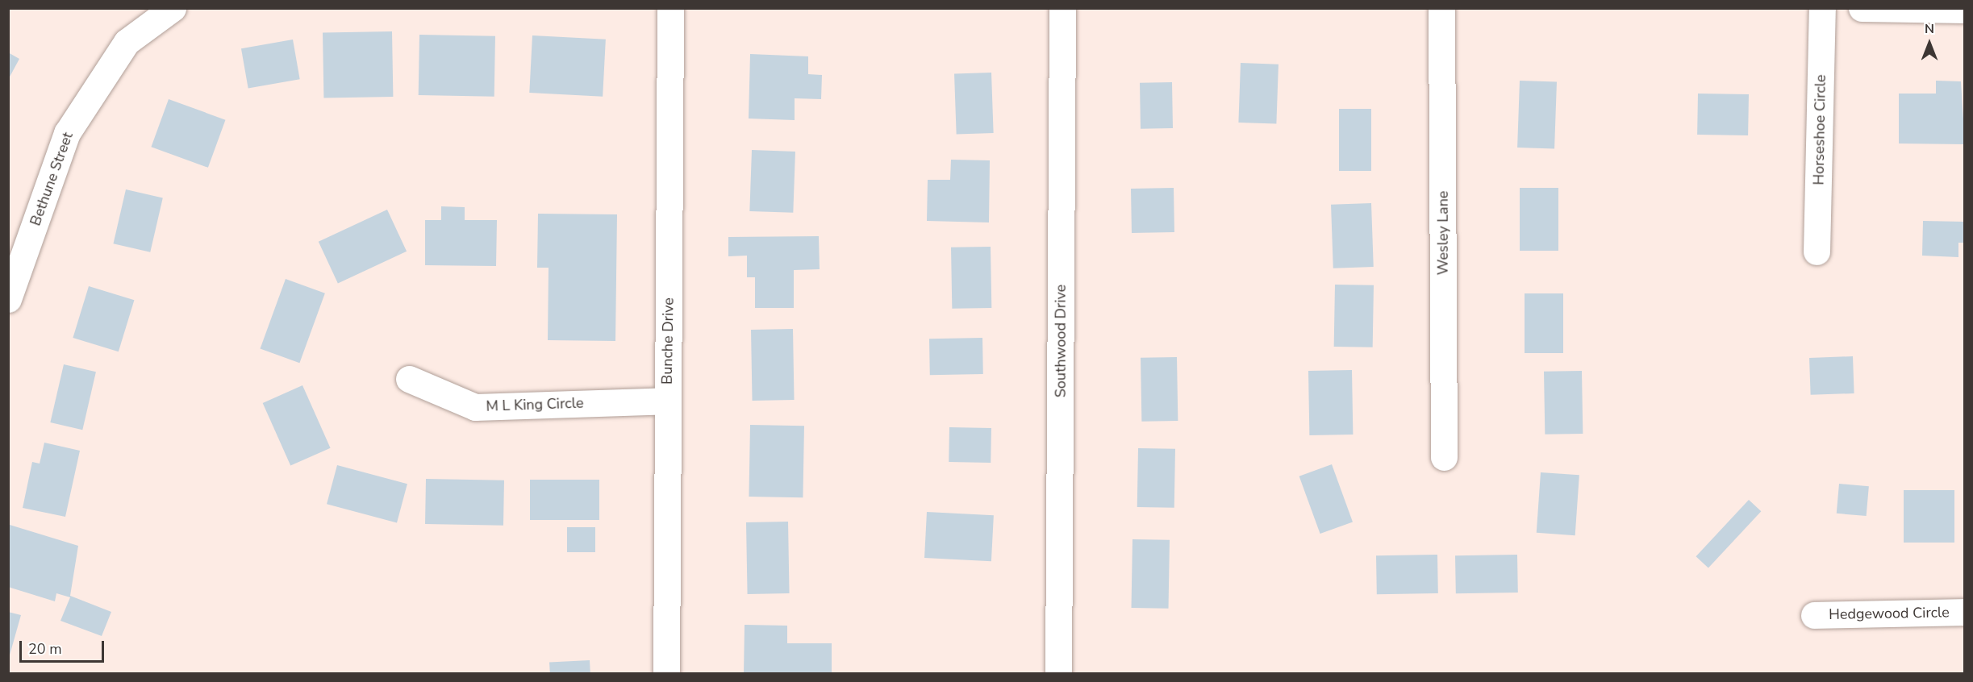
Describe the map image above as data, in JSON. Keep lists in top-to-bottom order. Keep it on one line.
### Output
{"streets":{"street":["Horseshoe Circle","Bethune Street","Wesley Lane","Bunche Drive","Southwood Drive","M L King Circle","Hedgewood Circle"]},"crossings":[["Bunche Drive","M L King Circle"]],"scale_bar":"20 m","north":"top"}
